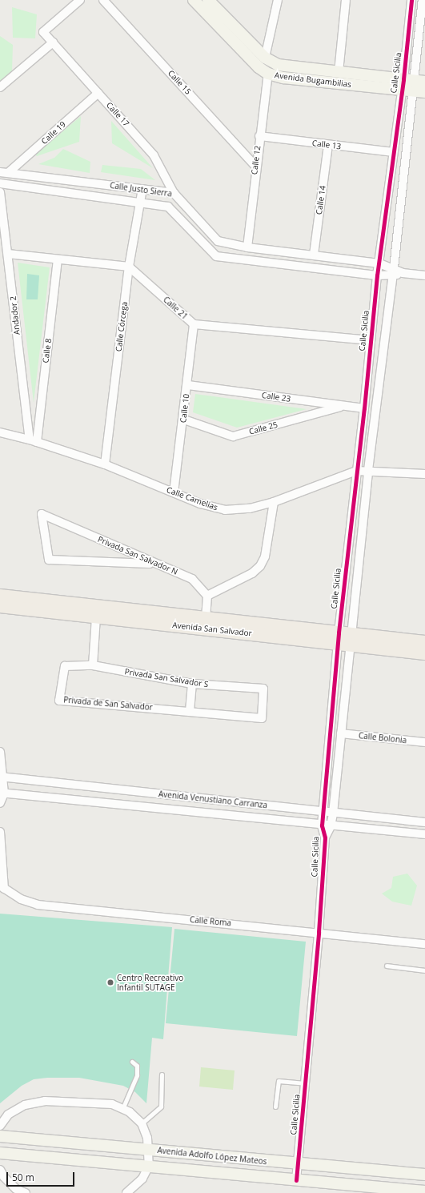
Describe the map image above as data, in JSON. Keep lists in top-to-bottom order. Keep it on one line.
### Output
{"streets":{"main road":["Avenida Bugambilias","Avenida San Salvador","Avenida Adolfo López Mateos"],"street":["Calle Sicilia","Calle 15","Calle 17","Calle 19","Calle 13","Calle 12","Calle Justo Sierra","Calle 14","Calle 21","Andador 2","Calle Córcega","Calle 8","Calle 23","Calle 10","Calle 25","Calle Camelias","Privada San Salvador N","Privada San Salvador S","Privada de San Salvador","Calle Bolonia","Avenida Venustiano Carranza","Calle Roma"]},"crossings":[["Calle Sicilia","Avenida Bugambilias"],["Calle Sicilia","Calle 13"],["Calle Sicilia","Calle Justo Sierra"],["Calle Sicilia","Calle 21"],["Calle Sicilia","Calle 23"],["Calle Sicilia","Calle Camelias"],["Calle Sicilia","Avenida San Salvador"],["Calle Sicilia","Calle Bolonia"],["Calle Sicilia","Avenida Venustiano Carranza"],["Calle Sicilia","Calle Roma"],["Calle Sicilia","Avenida Adolfo López Mateos"],["Avenida Bugambilias","Calle 12"],["Calle 15","Calle 12"],["Calle 17","Calle 19"],["Calle 17","Calle Justo Sierra"],["Calle 19","Calle Justo Sierra"],["Calle 13","Calle 12"],["Calle 13","Calle 14"],["Calle 12","Calle Justo Sierra"],["Calle Justo Sierra","Calle 14"],["Calle Justo Sierra","Calle Córcega"],["Calle 21","Calle Córcega"],["Calle 21","Calle 10"],["Andador 2","Calle 8"],["Andador 2","Calle Camelias"],["Calle Córcega","Calle Camelias"],["Calle 8","Calle Camelias"],["Calle 23","Calle 10"],["Calle 23","Calle 25"],["Calle 10","Calle 25"],["Calle 10","Calle Camelias"],["Privada San Salvador S","Privada de San Salvador"]],"places":["Centro Recreativo Infantil SUTAGE"],"scale_bar":"50 m"}
